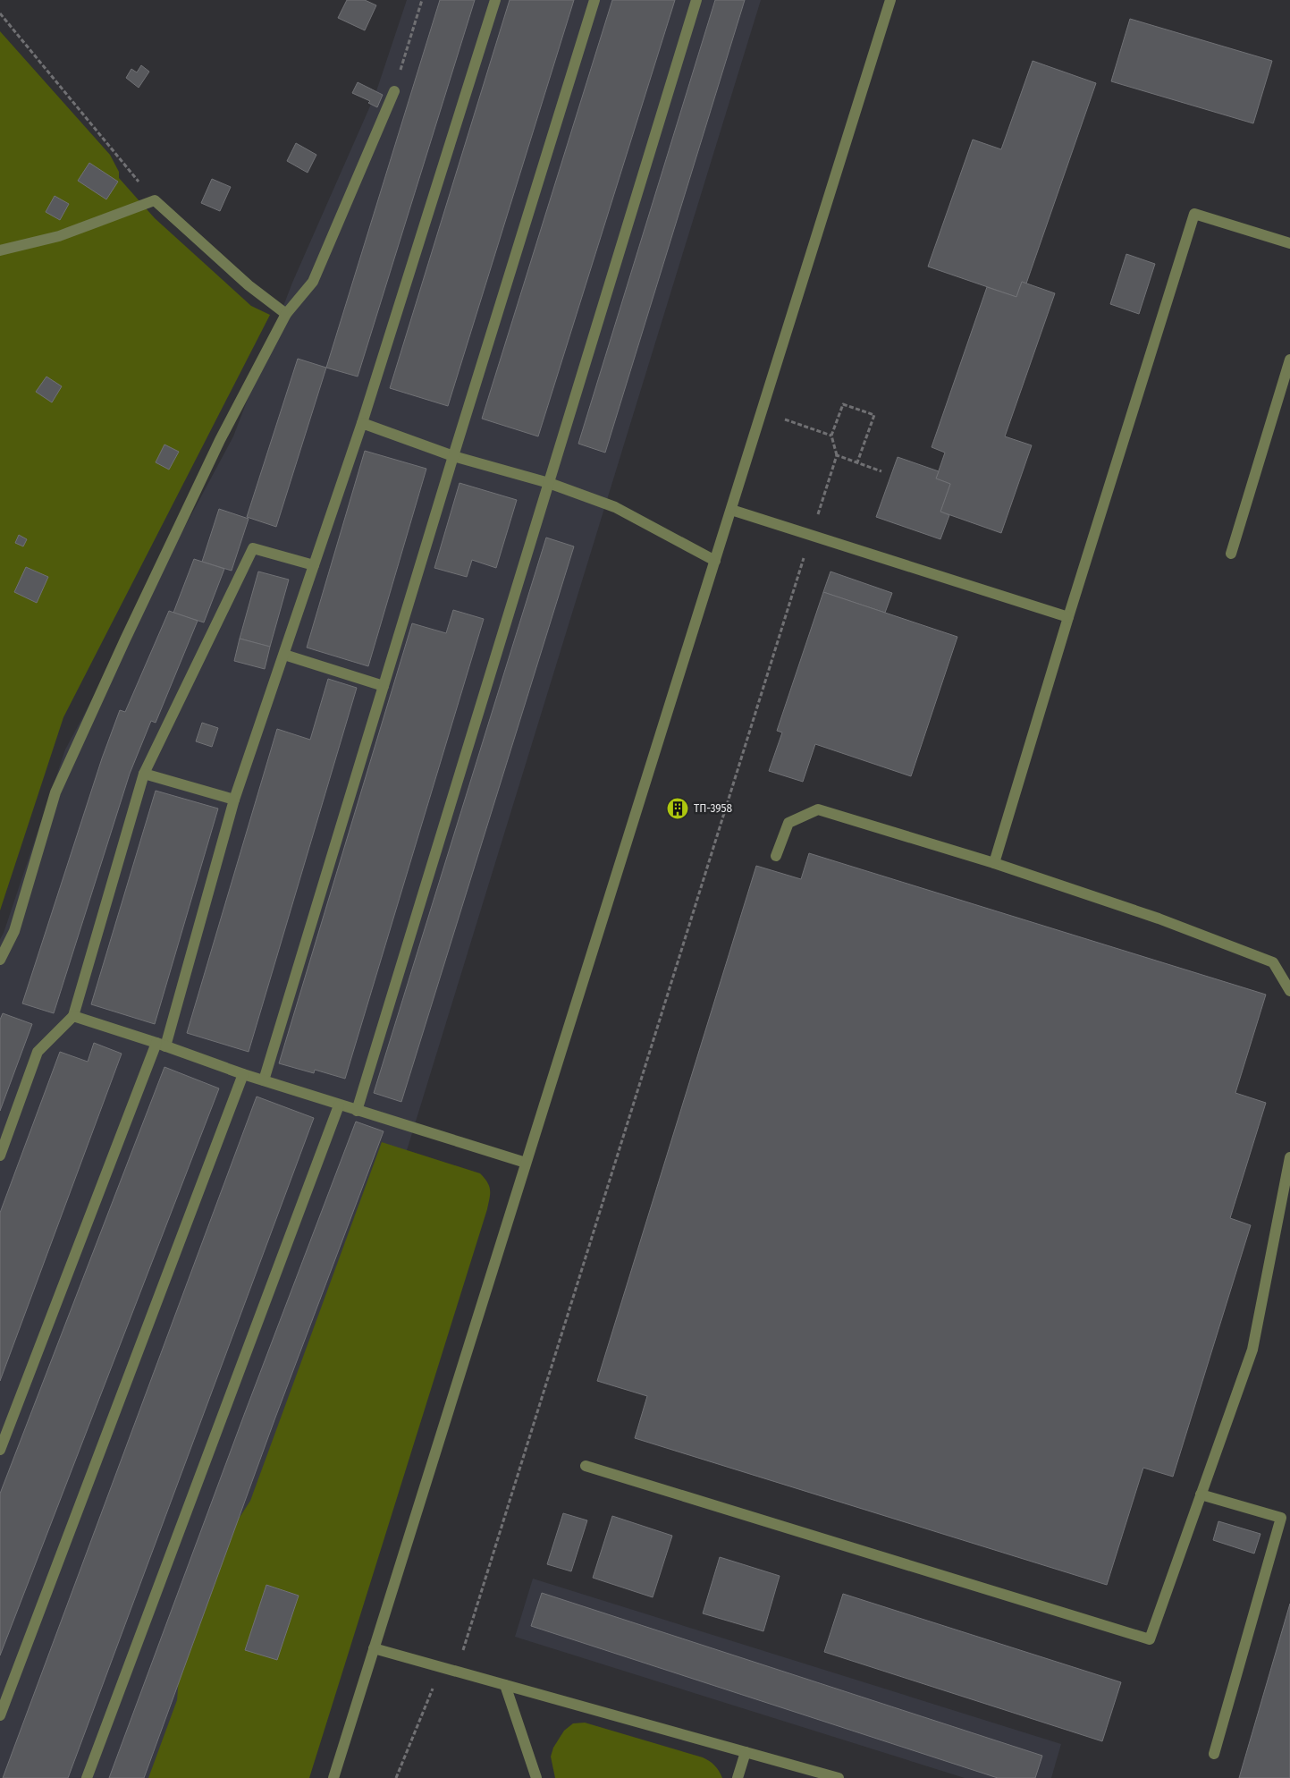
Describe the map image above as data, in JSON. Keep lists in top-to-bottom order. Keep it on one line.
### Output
{"places":{"building":["ТП-3958"]}}
